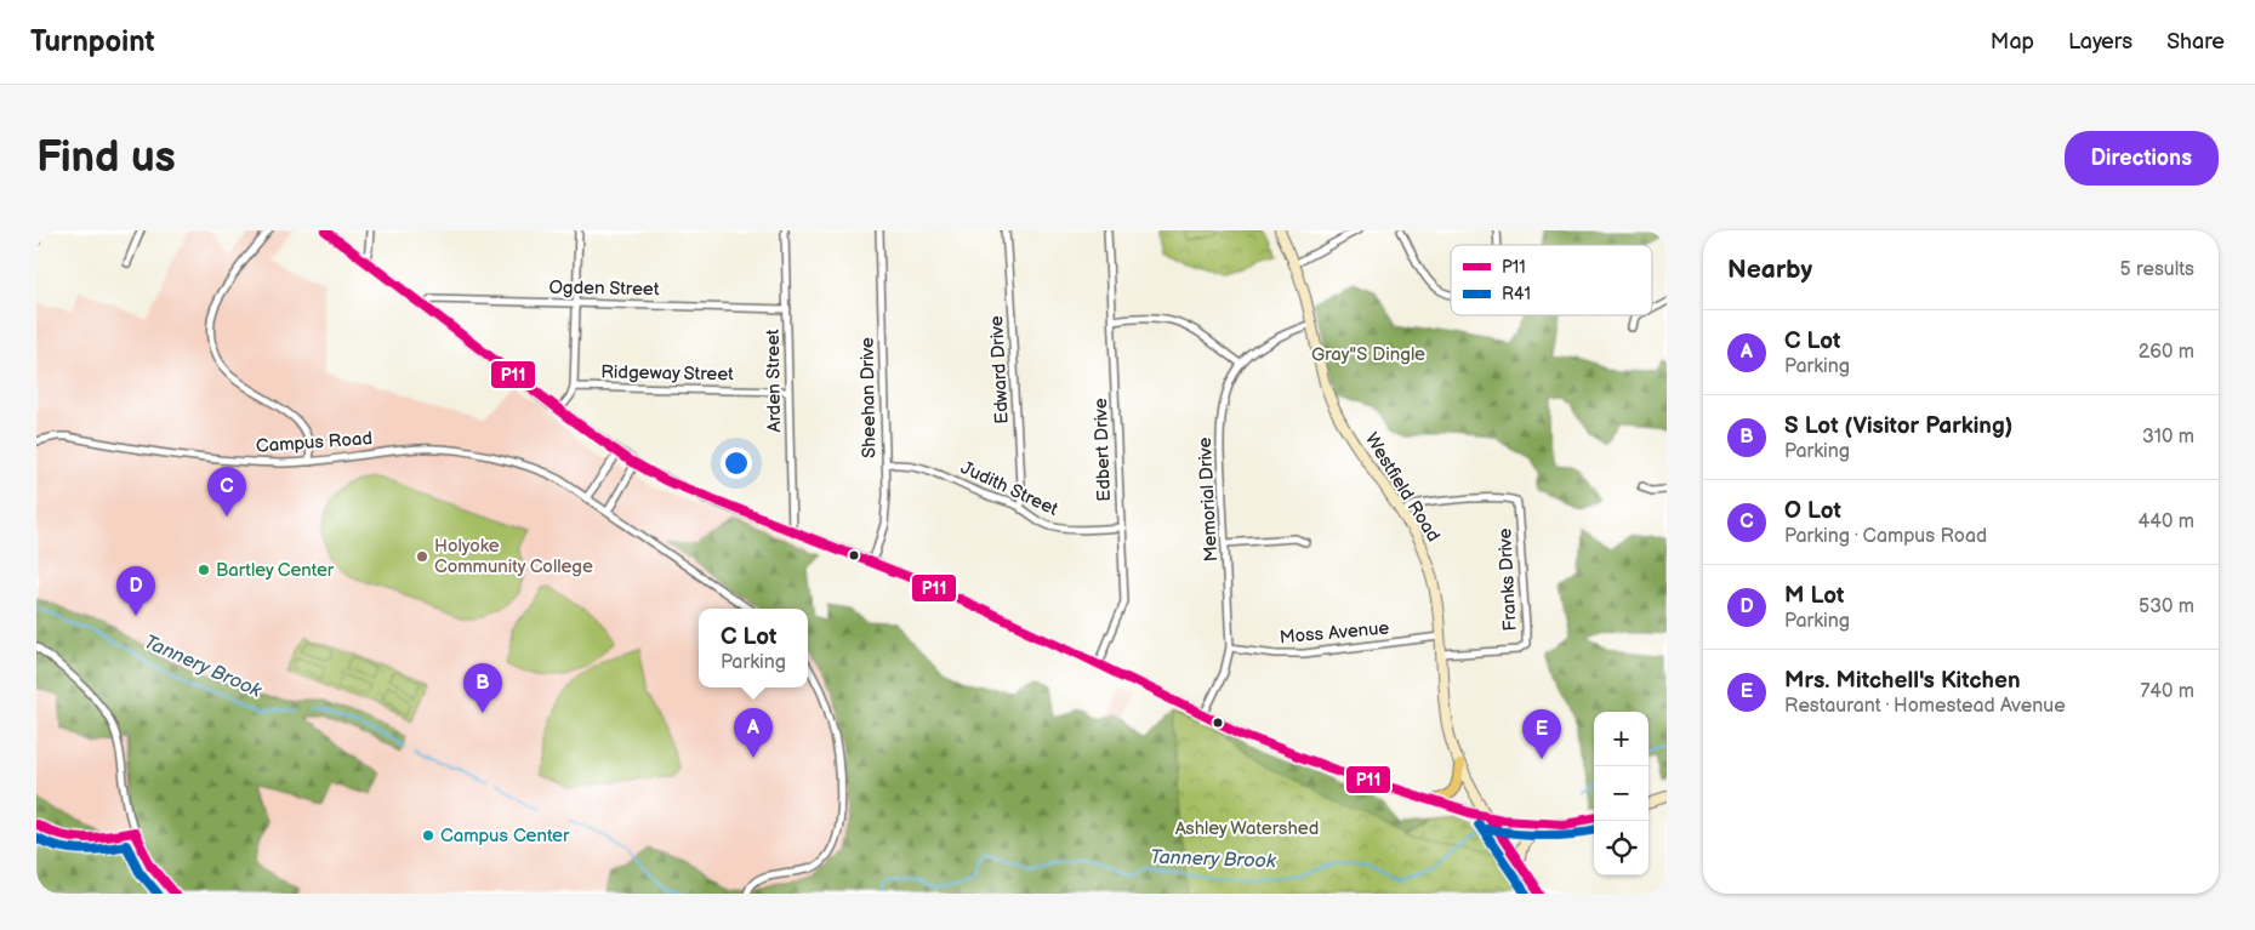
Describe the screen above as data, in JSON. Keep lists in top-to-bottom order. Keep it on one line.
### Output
{"streets":{"main road":["Westfield Road"],"street":["Ogden Street","Edward Drive","Ridgeway Street","Arden Street","Sheehan Drive","Campus Road","Edbert Drive","Judith Street","Memorial Drive","Franks Drive","Moss Avenue"]},"crossings":[["Ogden Street","Arden Street"],["Edward Drive","Judith Street"],["Ridgeway Street","Arden Street"],["Sheehan Drive","Judith Street"],["Edbert Drive","Judith Street"],["Westfield Road","Memorial Drive"],["Westfield Road","Franks Drive"],["Westfield Road","Moss Avenue"],["Memorial Drive","Moss Avenue"]],"water":["Tannery Brook"],"parks":["Gray\"S Dingle","Ashley Watershed"],"places":["Holyoke Community College","Bartley Center","Campus Center"],"lines":["transit line P11","transit line R41"],"legend":["P11","R41"],"page":{"header":"Turnpoint","nav":["Map","Layers","Share"],"buttons":"Directions","title":"Find us","heading":["Nearby","5 results"],"list":[{"mark":"A","name":"C Lot","note":"Parking","value":"260 m"},{"mark":"B","name":"S Lot (Visitor Parking)","note":"Parking","value":"310 m"},{"mark":"C","name":"O Lot","note":"Parking · Campus Road","value":"440 m"},{"mark":"D","name":"M Lot","note":"Parking","value":"530 m"},{"mark":"E","name":"Mrs. Mitchell's Kitchen","note":"Restaurant · Homestead Avenue","value":"740 m"}],"pins":["C","D","B","A","E"],"popup":["C Lot","Parking"],"map_buttons":["+","−"]}}
